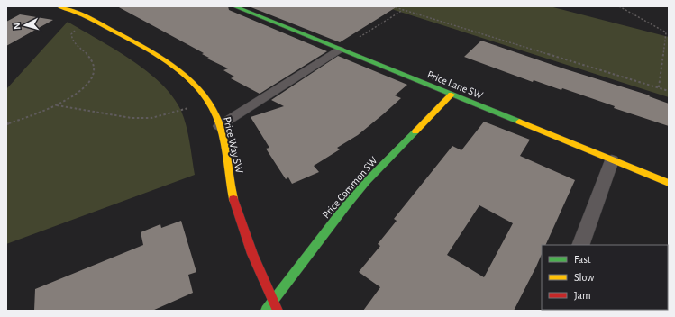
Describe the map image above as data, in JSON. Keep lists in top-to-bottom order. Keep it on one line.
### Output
{"streets":{"street":["Price Lane SW","Price Way SW","Price Common SW"]},"crossings":[["Price Lane SW","Price Common SW"],["Price Way SW","Price Common SW"]],"legend":["Fast","Slow","Jam"],"north":"left"}
